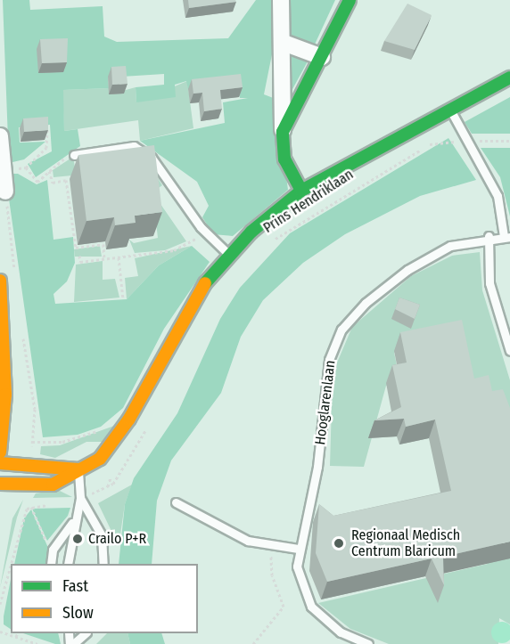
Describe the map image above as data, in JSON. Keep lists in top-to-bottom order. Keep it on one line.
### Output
{"streets":{"main road":["Prins Hendriklaan"],"lane":["Hooglarenlaan"]},"places":["Crailo P+R","Regionaal Medisch Centrum Blaricum"],"legend":["Fast","Slow"]}
